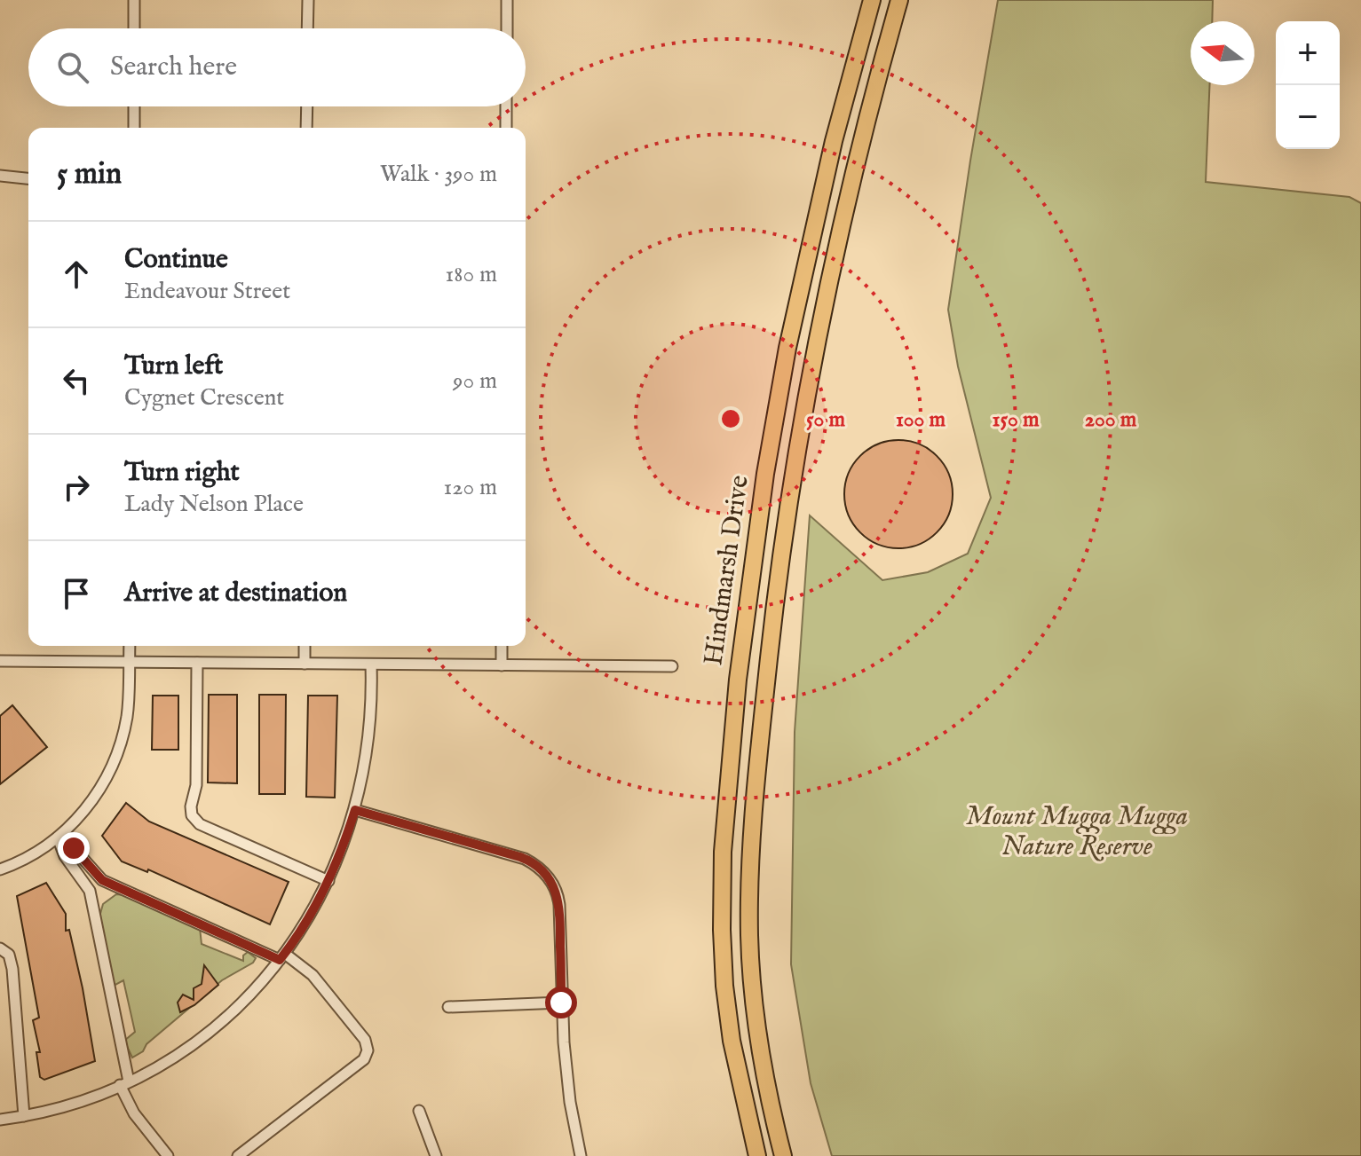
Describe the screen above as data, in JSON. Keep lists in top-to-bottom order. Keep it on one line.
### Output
{"streets":{"main road":["Hindmarsh Drive"]},"parks":["Mount Mugga Mugga Nature Reserve"],"north":"left","page":{"map_buttons":["+","−"],"search":"Search here","heading":["5 min","Walk · 390 m"],"list":[["Continue","Endeavour Street","180 m"],["Turn left","Cygnet Crescent","90 m"],["Turn right","Lady Nelson Place","120 m"],"Arrive at destination"]},"rings":["50 m","100 m","150 m","200 m"]}
